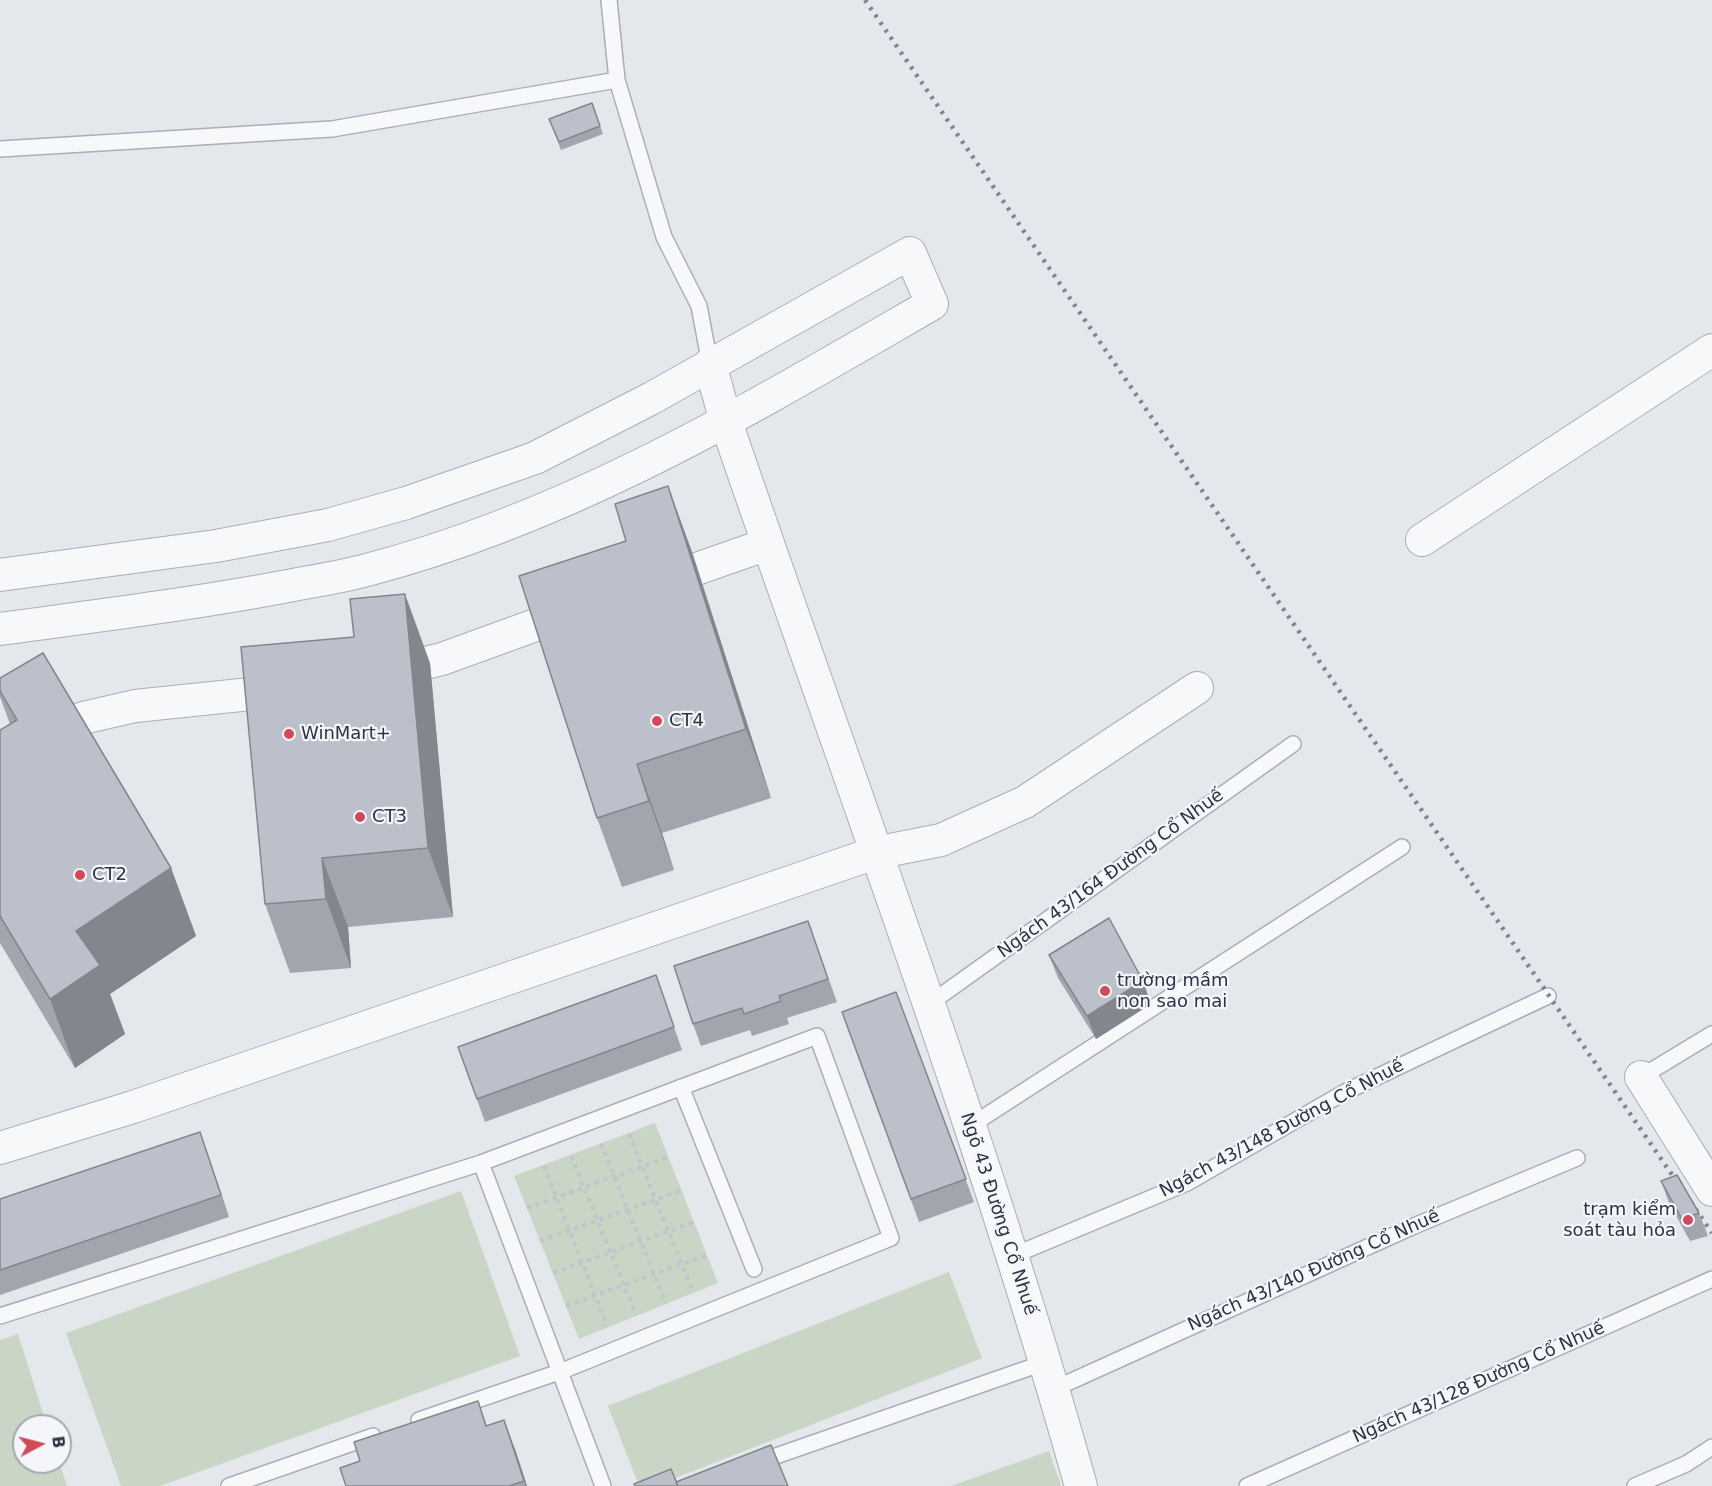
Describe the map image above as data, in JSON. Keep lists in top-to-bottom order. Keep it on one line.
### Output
{"streets":{"street":["Ngõ 43 Đường Cổ Nhuế"],"lane":["Ngách 43/164 Đường Cổ Nhuế","Ngách 43/148 Đường Cổ Nhuế","Ngách 43/140 Đường Cổ Nhuế","Ngách 43/128 Đường Cổ Nhuế"]},"crossings":[["Ngách 43/164 Đường Cổ Nhuế","Ngõ 43 Đường Cổ Nhuế"],["Ngách 43/148 Đường Cổ Nhuế","Ngõ 43 Đường Cổ Nhuế"],["Ngõ 43 Đường Cổ Nhuế","Ngách 43/140 Đường Cổ Nhuế"]],"places":["CT4","WinMart+","CT3","CT2","trường mầm non sao mai","trạm kiểm soát tàu hỏa"],"north":"right"}
